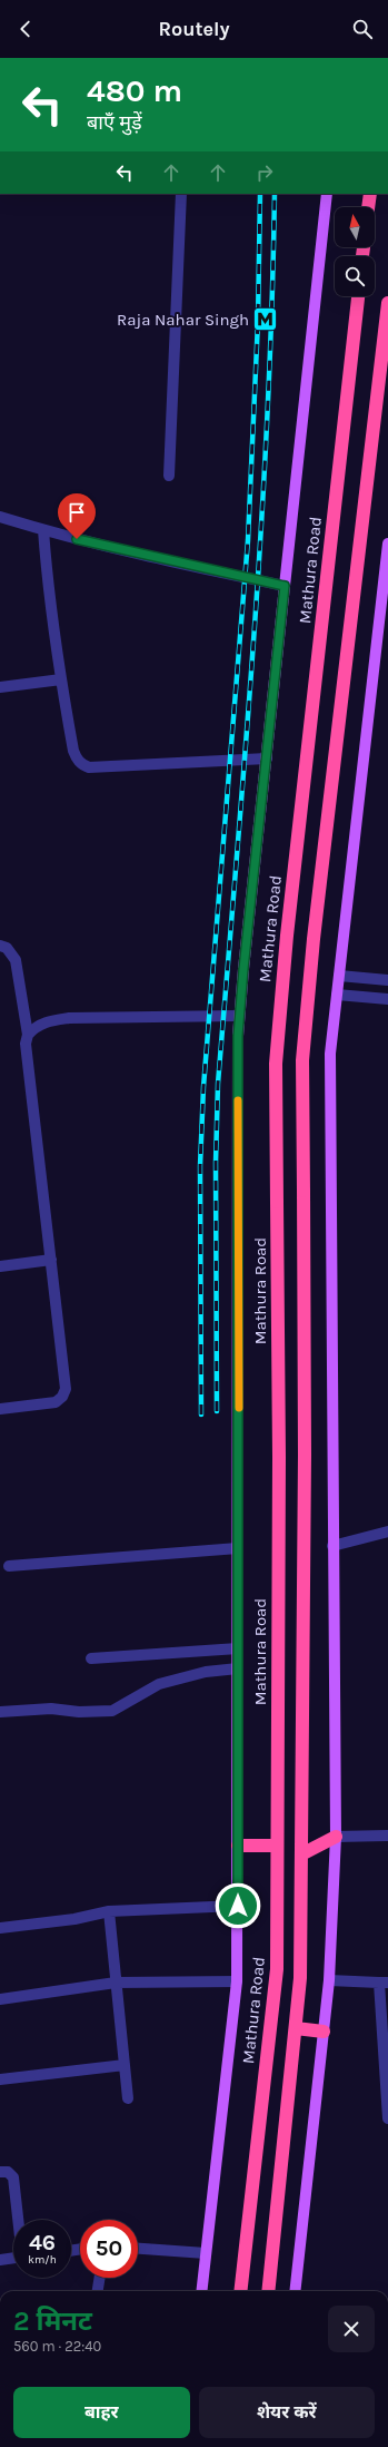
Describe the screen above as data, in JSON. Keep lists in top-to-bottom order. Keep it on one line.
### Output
{"streets":{"highway":["Mathura Road"]},"places":{"metro station":["Raja Nahar Singh"]},"north":"top","page":{"header":"Routely","turn":["480 m","बाएँ मुड़ें"],"speed":"46 km/h","limit":"50","heading":["2 मिनट","560 m · 22:40"],"buttons":["बाहर","शेयर करें"]}}
